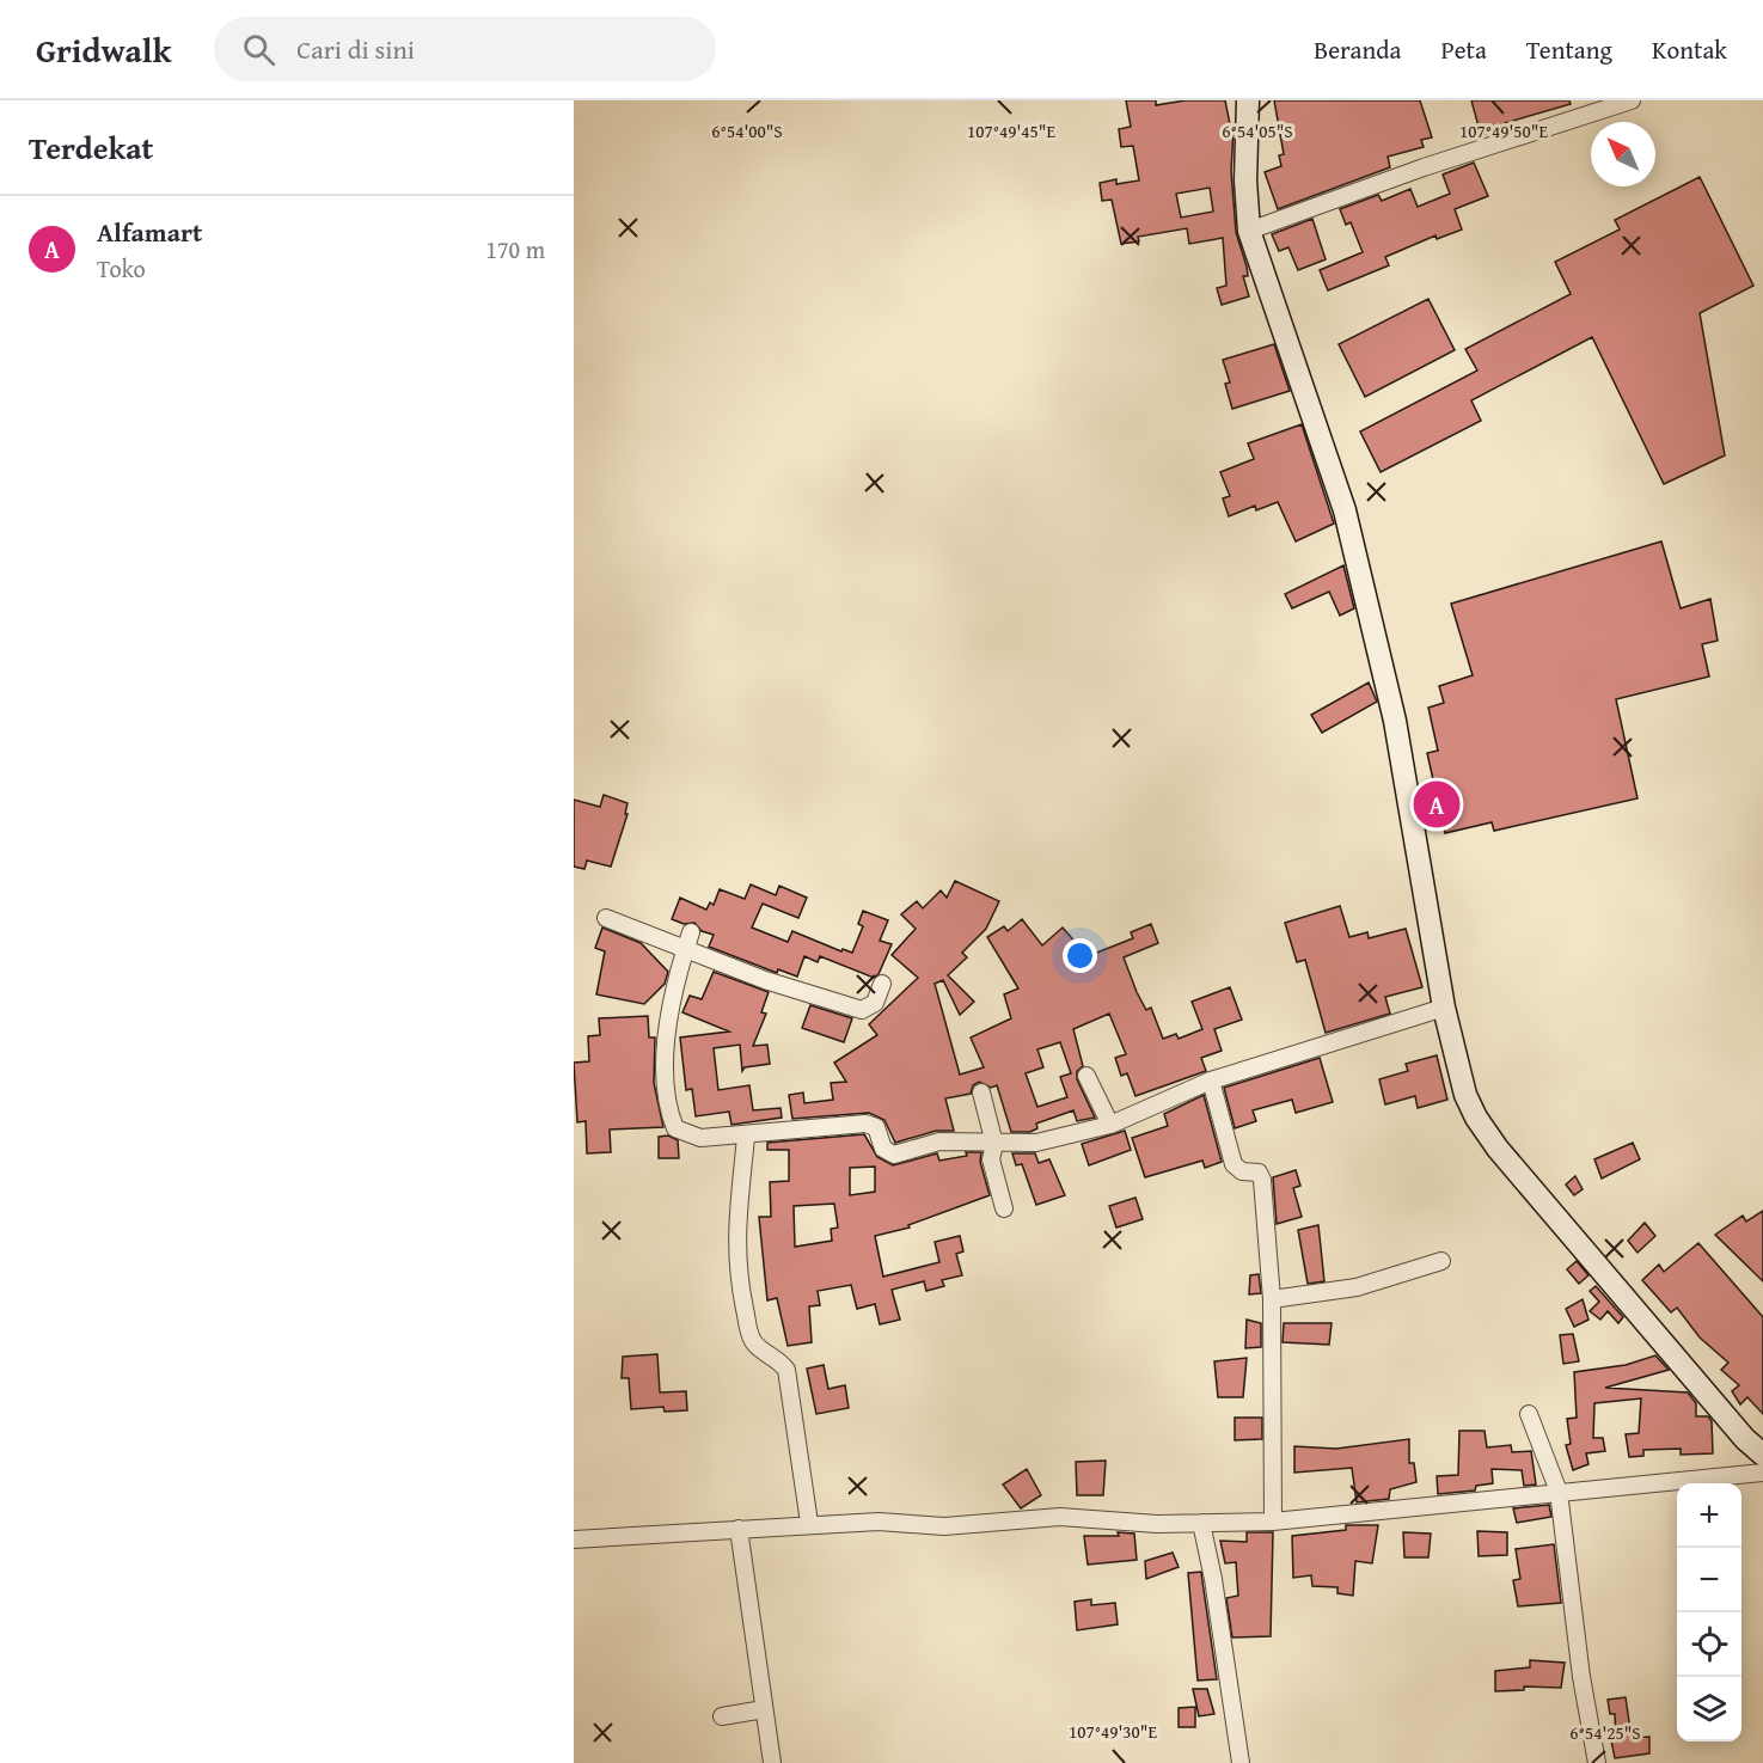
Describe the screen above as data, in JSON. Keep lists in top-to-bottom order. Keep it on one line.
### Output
{"north":"top left","page":{"header":"Gridwalk","search":"Cari di sini","nav":["Beranda","Peta","Tentang","Kontak"],"heading":"Terdekat","list":[{"mark":"A","name":"Alfamart","note":"Toko","value":"170 m"}],"pins":"A","map_buttons":["+","−"]},"coordinates":["6°54'00\"S","6°54'05\"S","107°49'45\"E","107°49'50\"E","107°49'30\"E","6°54'25\"S"]}
